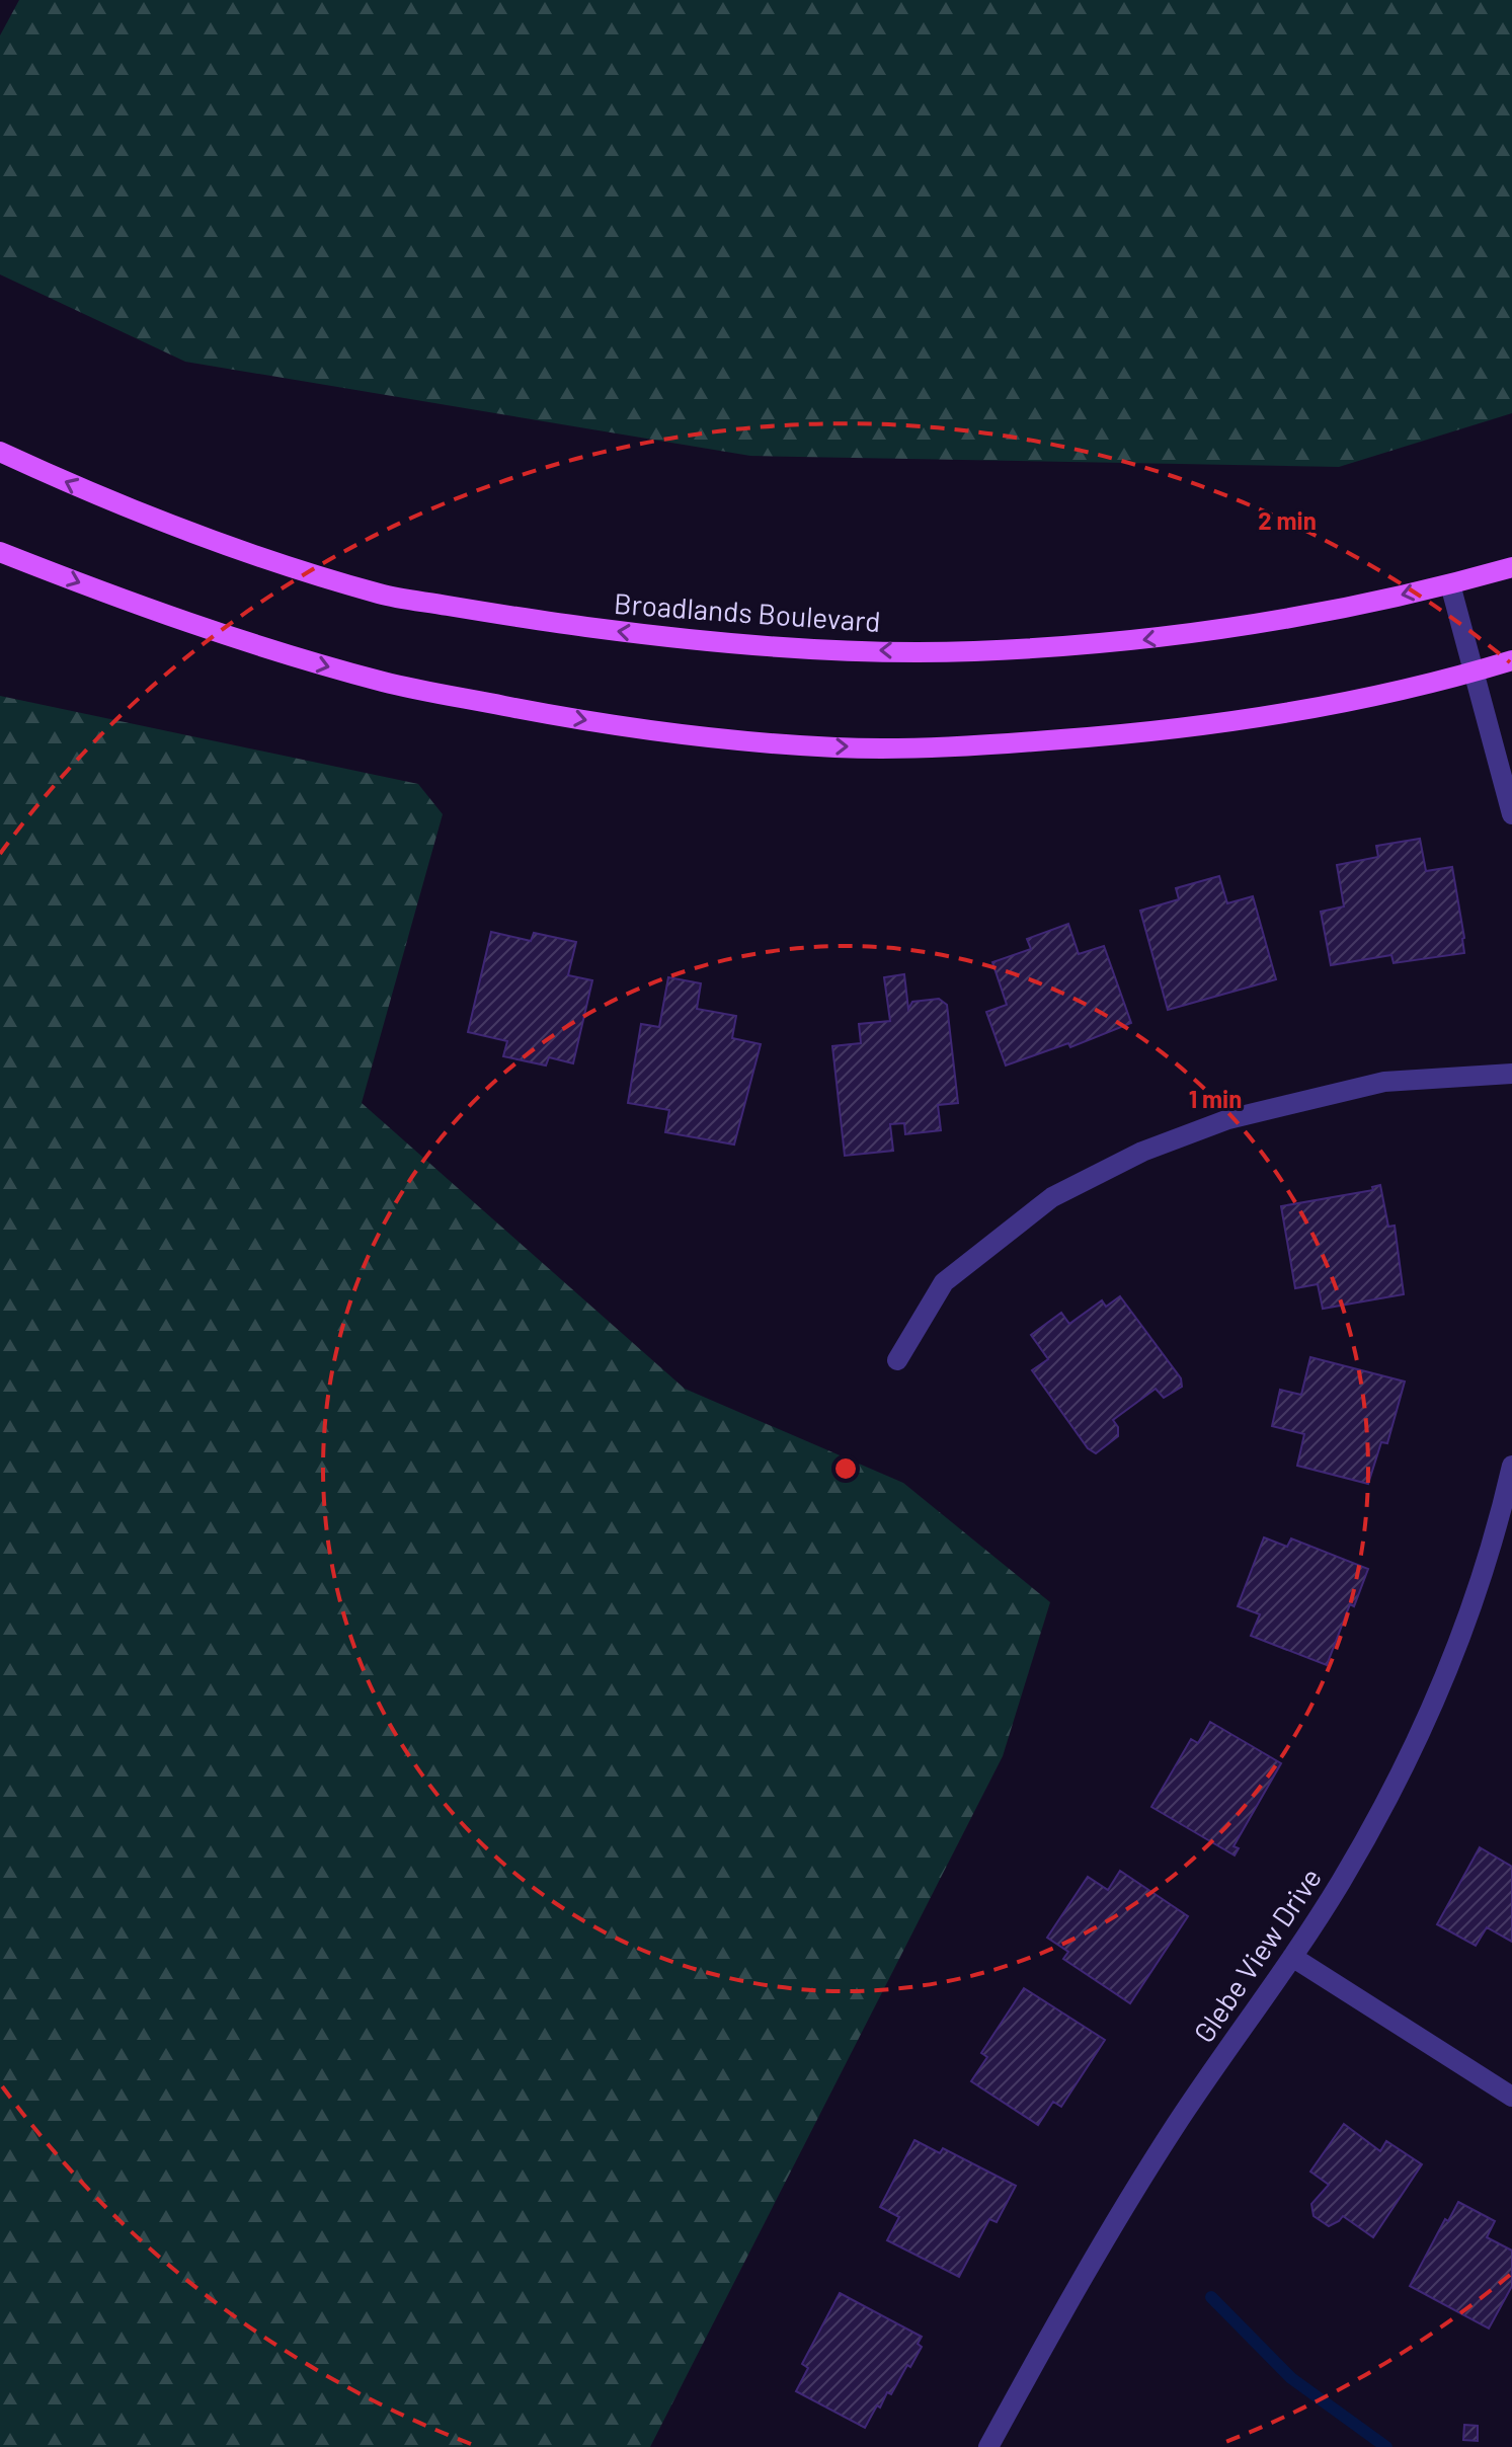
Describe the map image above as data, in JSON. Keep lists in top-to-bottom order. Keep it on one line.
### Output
{"streets":{"main road":["Broadlands Boulevard"],"street":["Glebe View Drive"]},"rings":["2 min","1 min"]}
